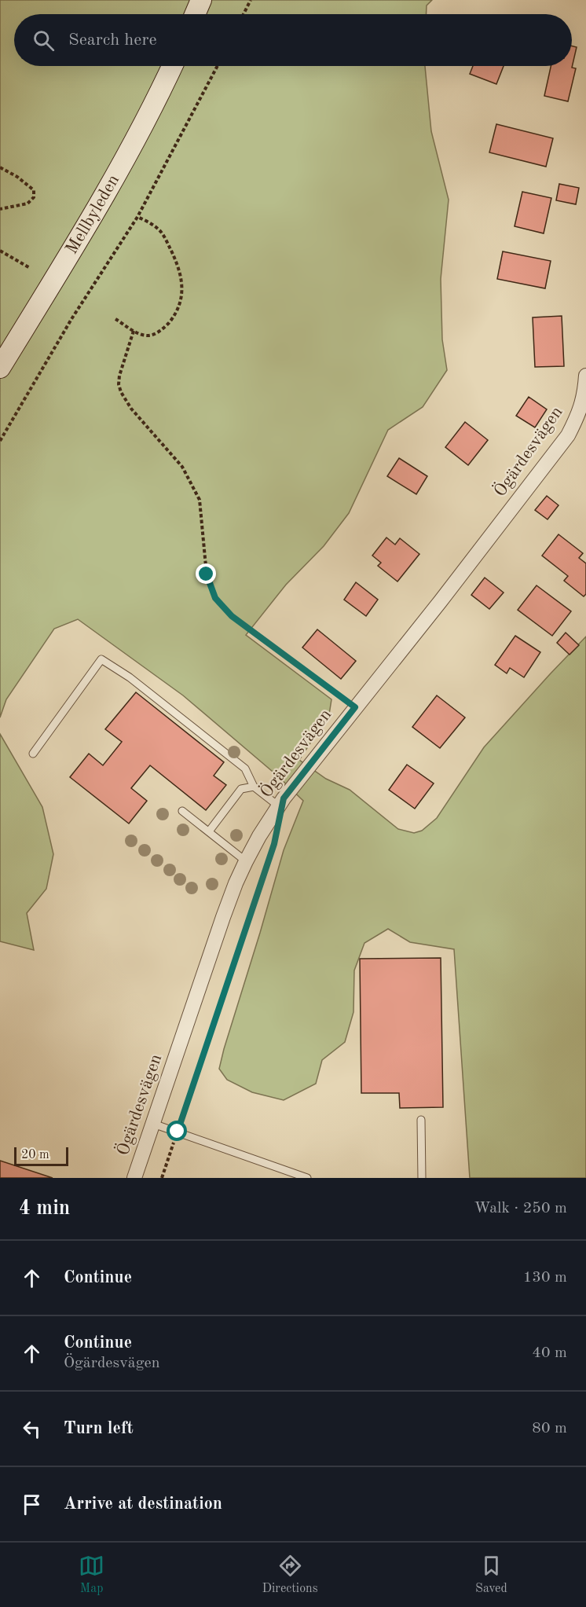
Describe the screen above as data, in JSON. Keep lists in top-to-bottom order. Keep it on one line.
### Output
{"streets":{"main road":["Mellbyleden"],"street":["Ögärdesvägen"]},"scale_bar":"20 m","page":{"search":"Search here","scale":"20 m","heading":["4 min","Walk · 250 m"],"list":[["Continue","130 m"],["Continue","Ögärdesvägen","40 m"],["Turn left","80 m"],"Arrive at destination"],"nav":["Map","Directions","Saved"]}}
